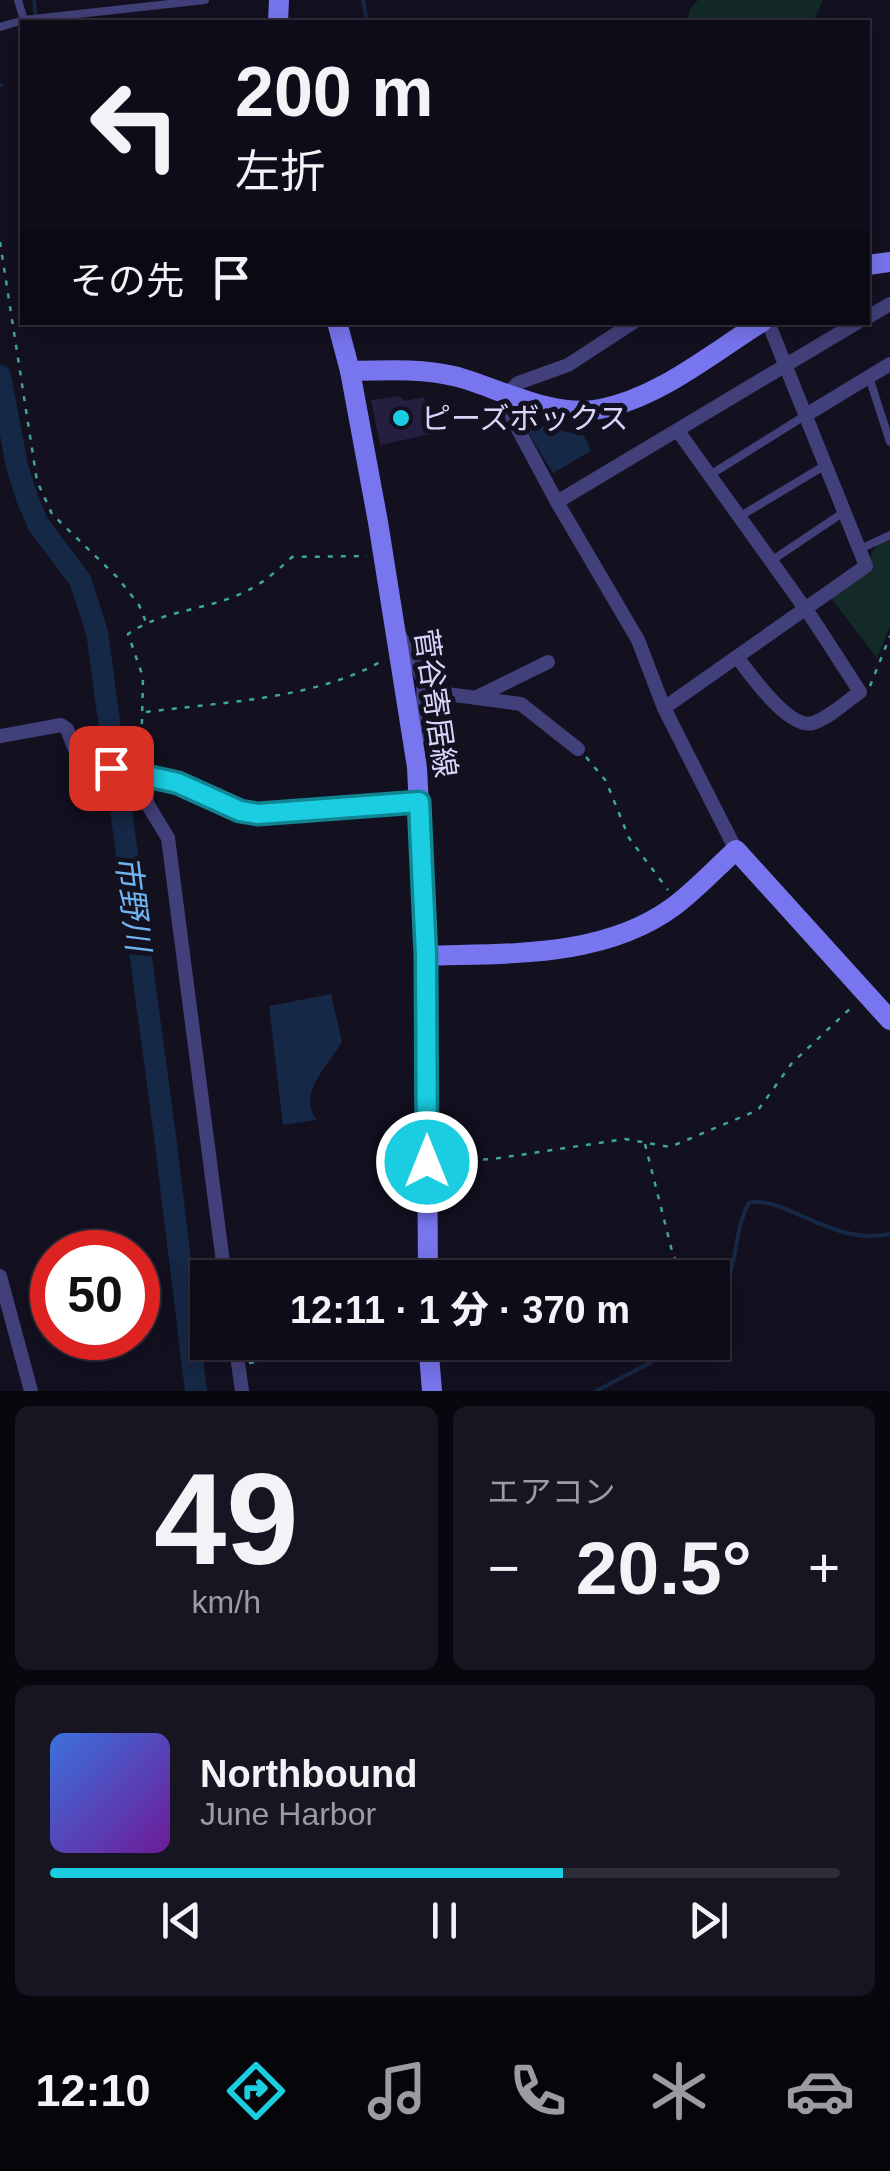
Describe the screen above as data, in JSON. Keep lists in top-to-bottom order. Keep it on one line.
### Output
{"streets":{"main road":["菅谷寄居線"]},"water":["市野川"],"places":["ピーズボックス"],"page":{"turn":["200 m","左折"],"then":"その先","limit":"50","trip":"12:11 · 1 分 · 370 m","tile":[["49","km/h"],"エアコン"],"heat":["−","20.5°","+"],"song":["Northbound","June Harbor"],"tabs":"12:10"}}
